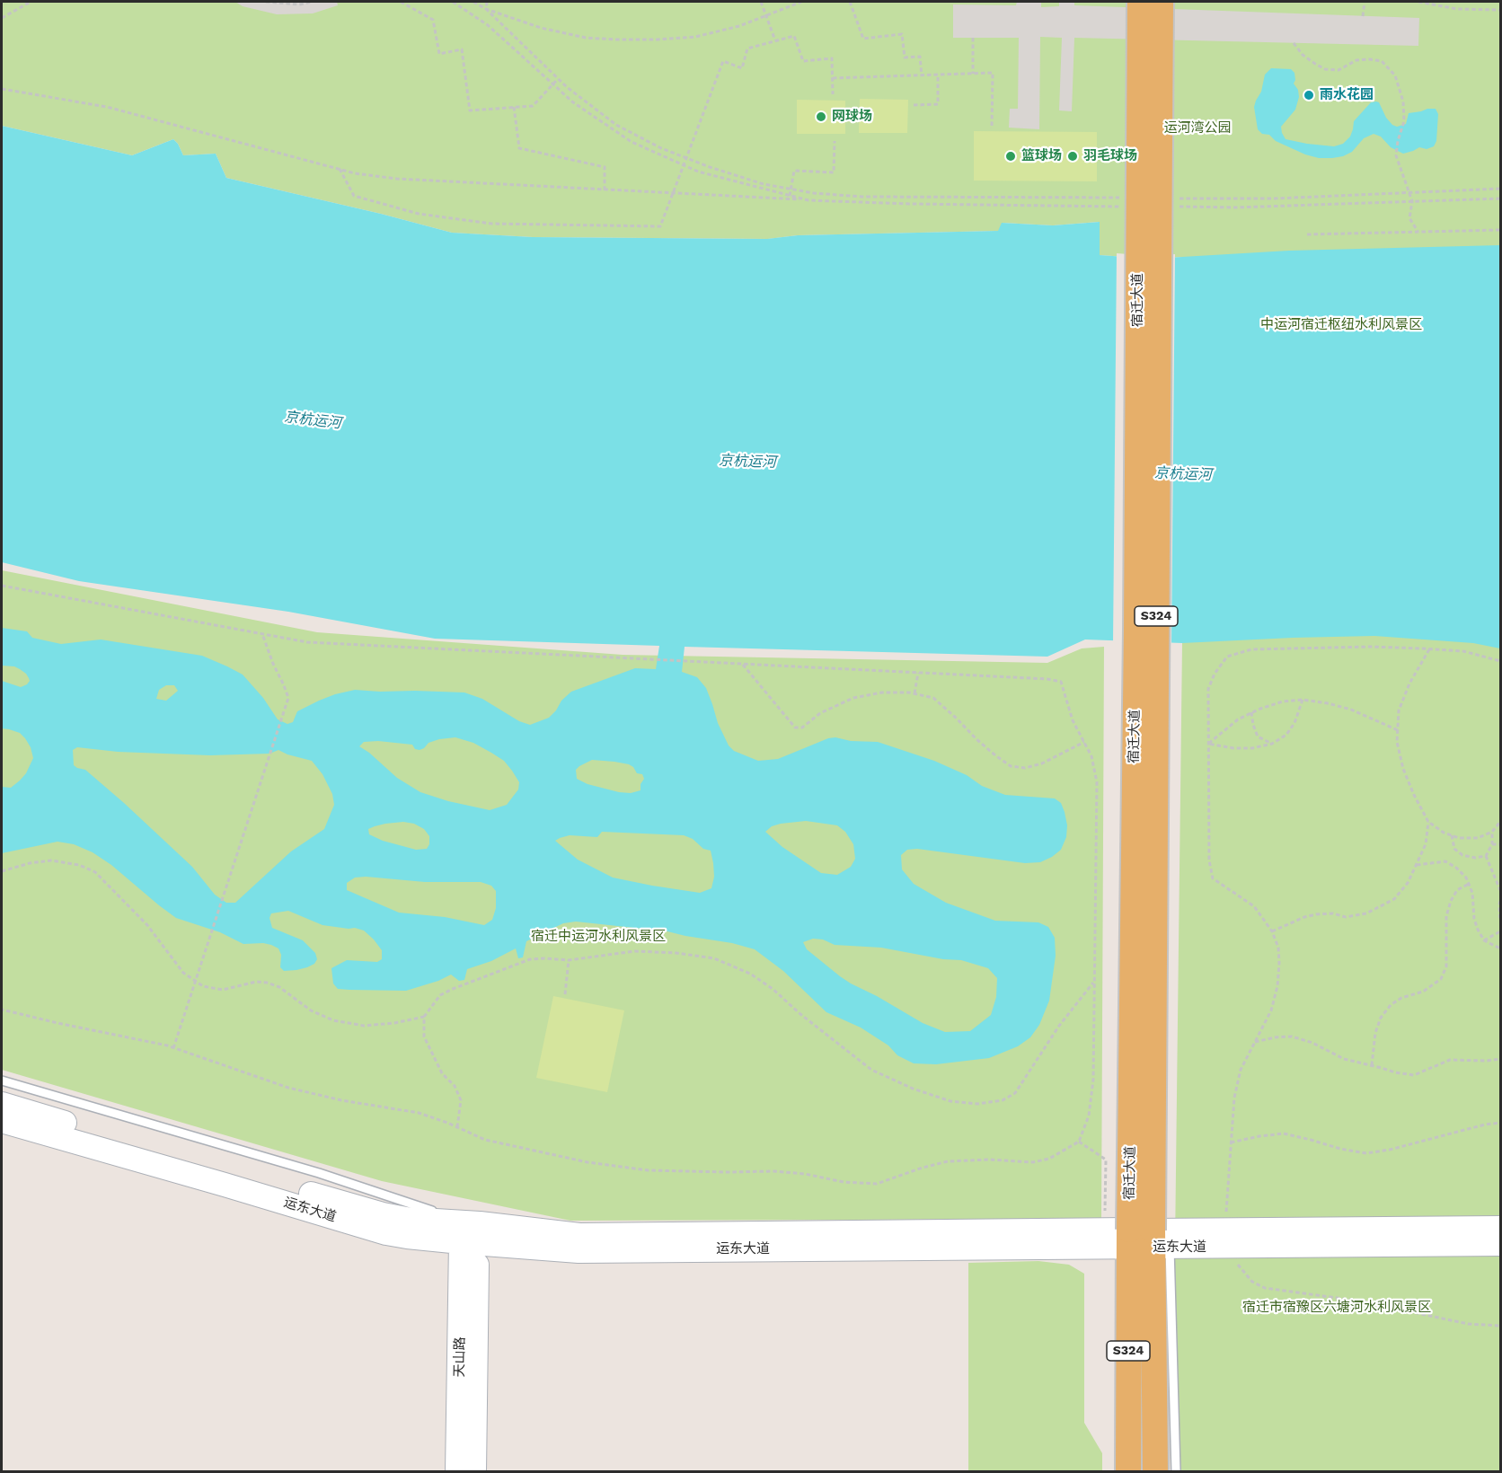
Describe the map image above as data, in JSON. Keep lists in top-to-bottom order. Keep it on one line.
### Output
{"streets":{"main road":["宿迁大道","S324","运东大道","天山路"]},"crossings":[["宿迁大道","运东大道"],["运东大道","天山路"]],"water":["京杭运河"],"parks":["运河湾公园","中运河宿迁枢纽水利风景区","宿迁中运河水利风景区","宿迁市宿豫区六塘河水利风景区"],"places":["雨水花园","网球场","篮球场","羽毛球场"]}
